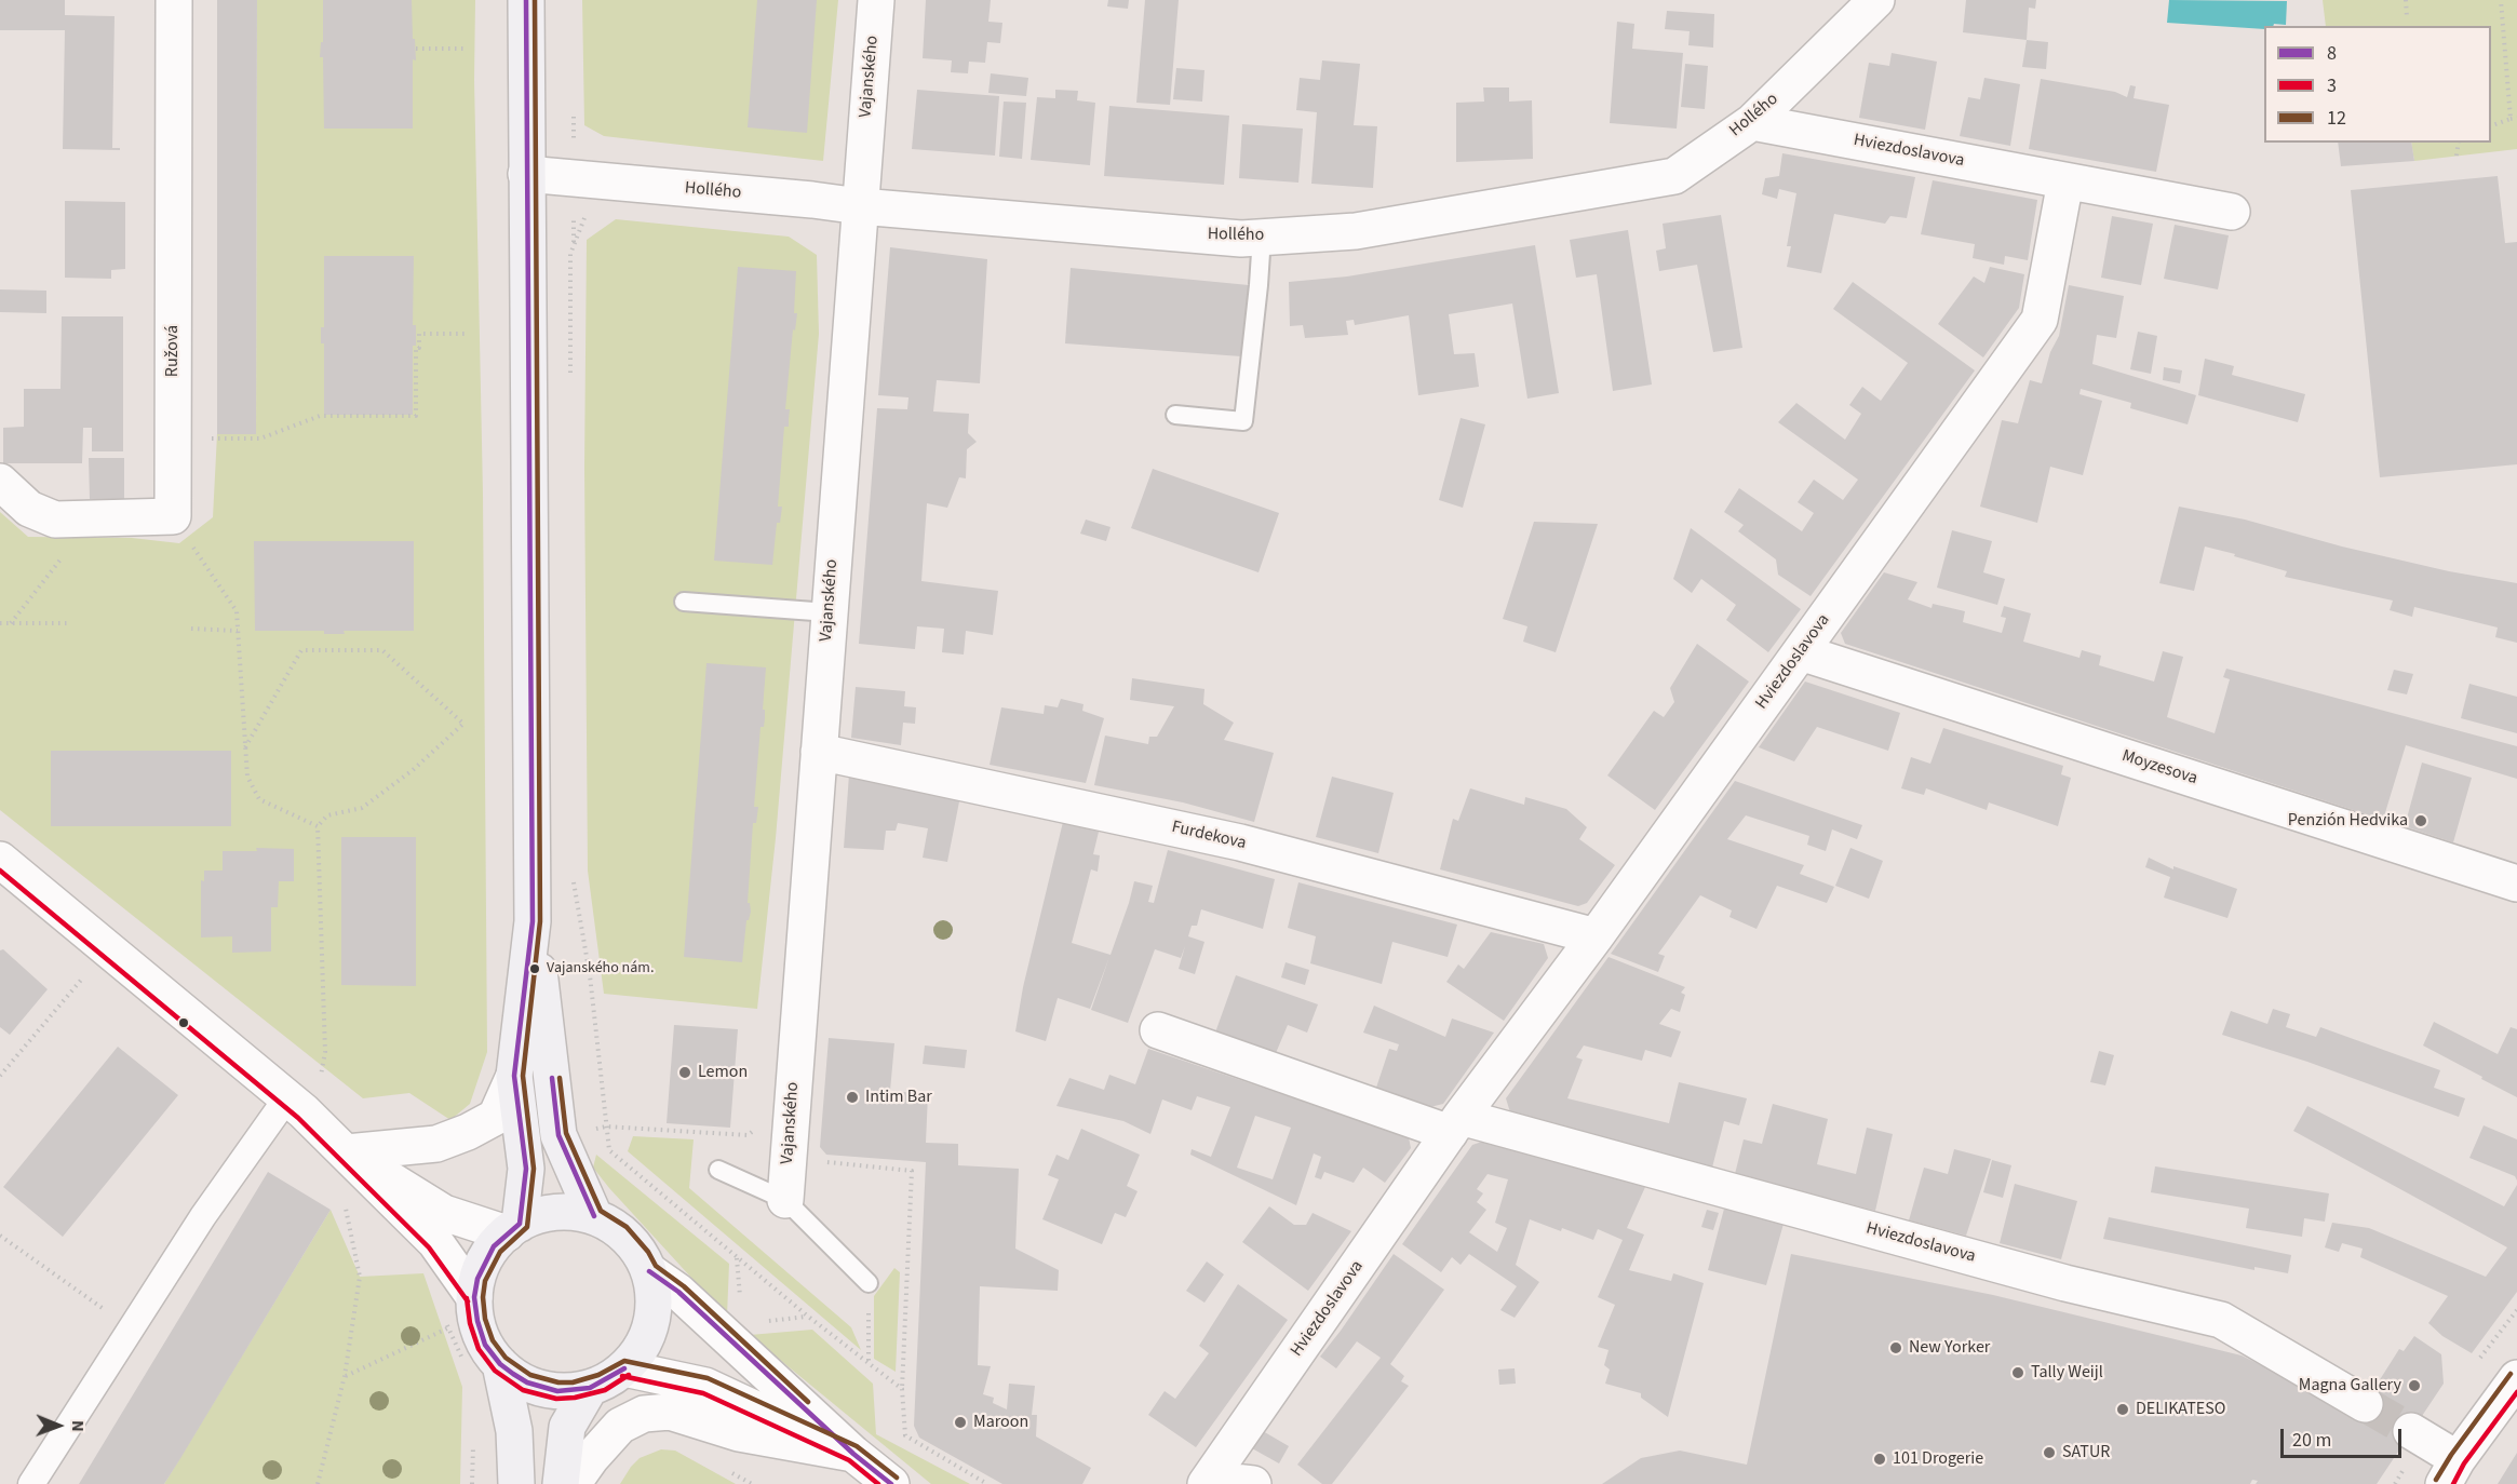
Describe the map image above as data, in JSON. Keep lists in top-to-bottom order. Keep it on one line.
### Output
{"streets":{"street":["Vajanského","Hollého","Hviezdoslavova","Ružová","Moyzesova","Furdekova"]},"crossings":[["Vajanského","Hollého"],["Vajanského","Furdekova"],["Hollého","Hviezdoslavova"],["Hviezdoslavova","Moyzesova"],["Hviezdoslavova","Furdekova"]],"places":["Penzión Hedvika","Vajanského nám.","Lemon","Intim Bar","New Yorker","Tally Weijl","Magna Gallery","DELIKATESO","Maroon","SATUR","101 Drogerie"],"lines":["transit line 8","transit line 12","transit line 3"],"legend":["8","3","12"],"scale_bar":"20 m","north":"right"}
